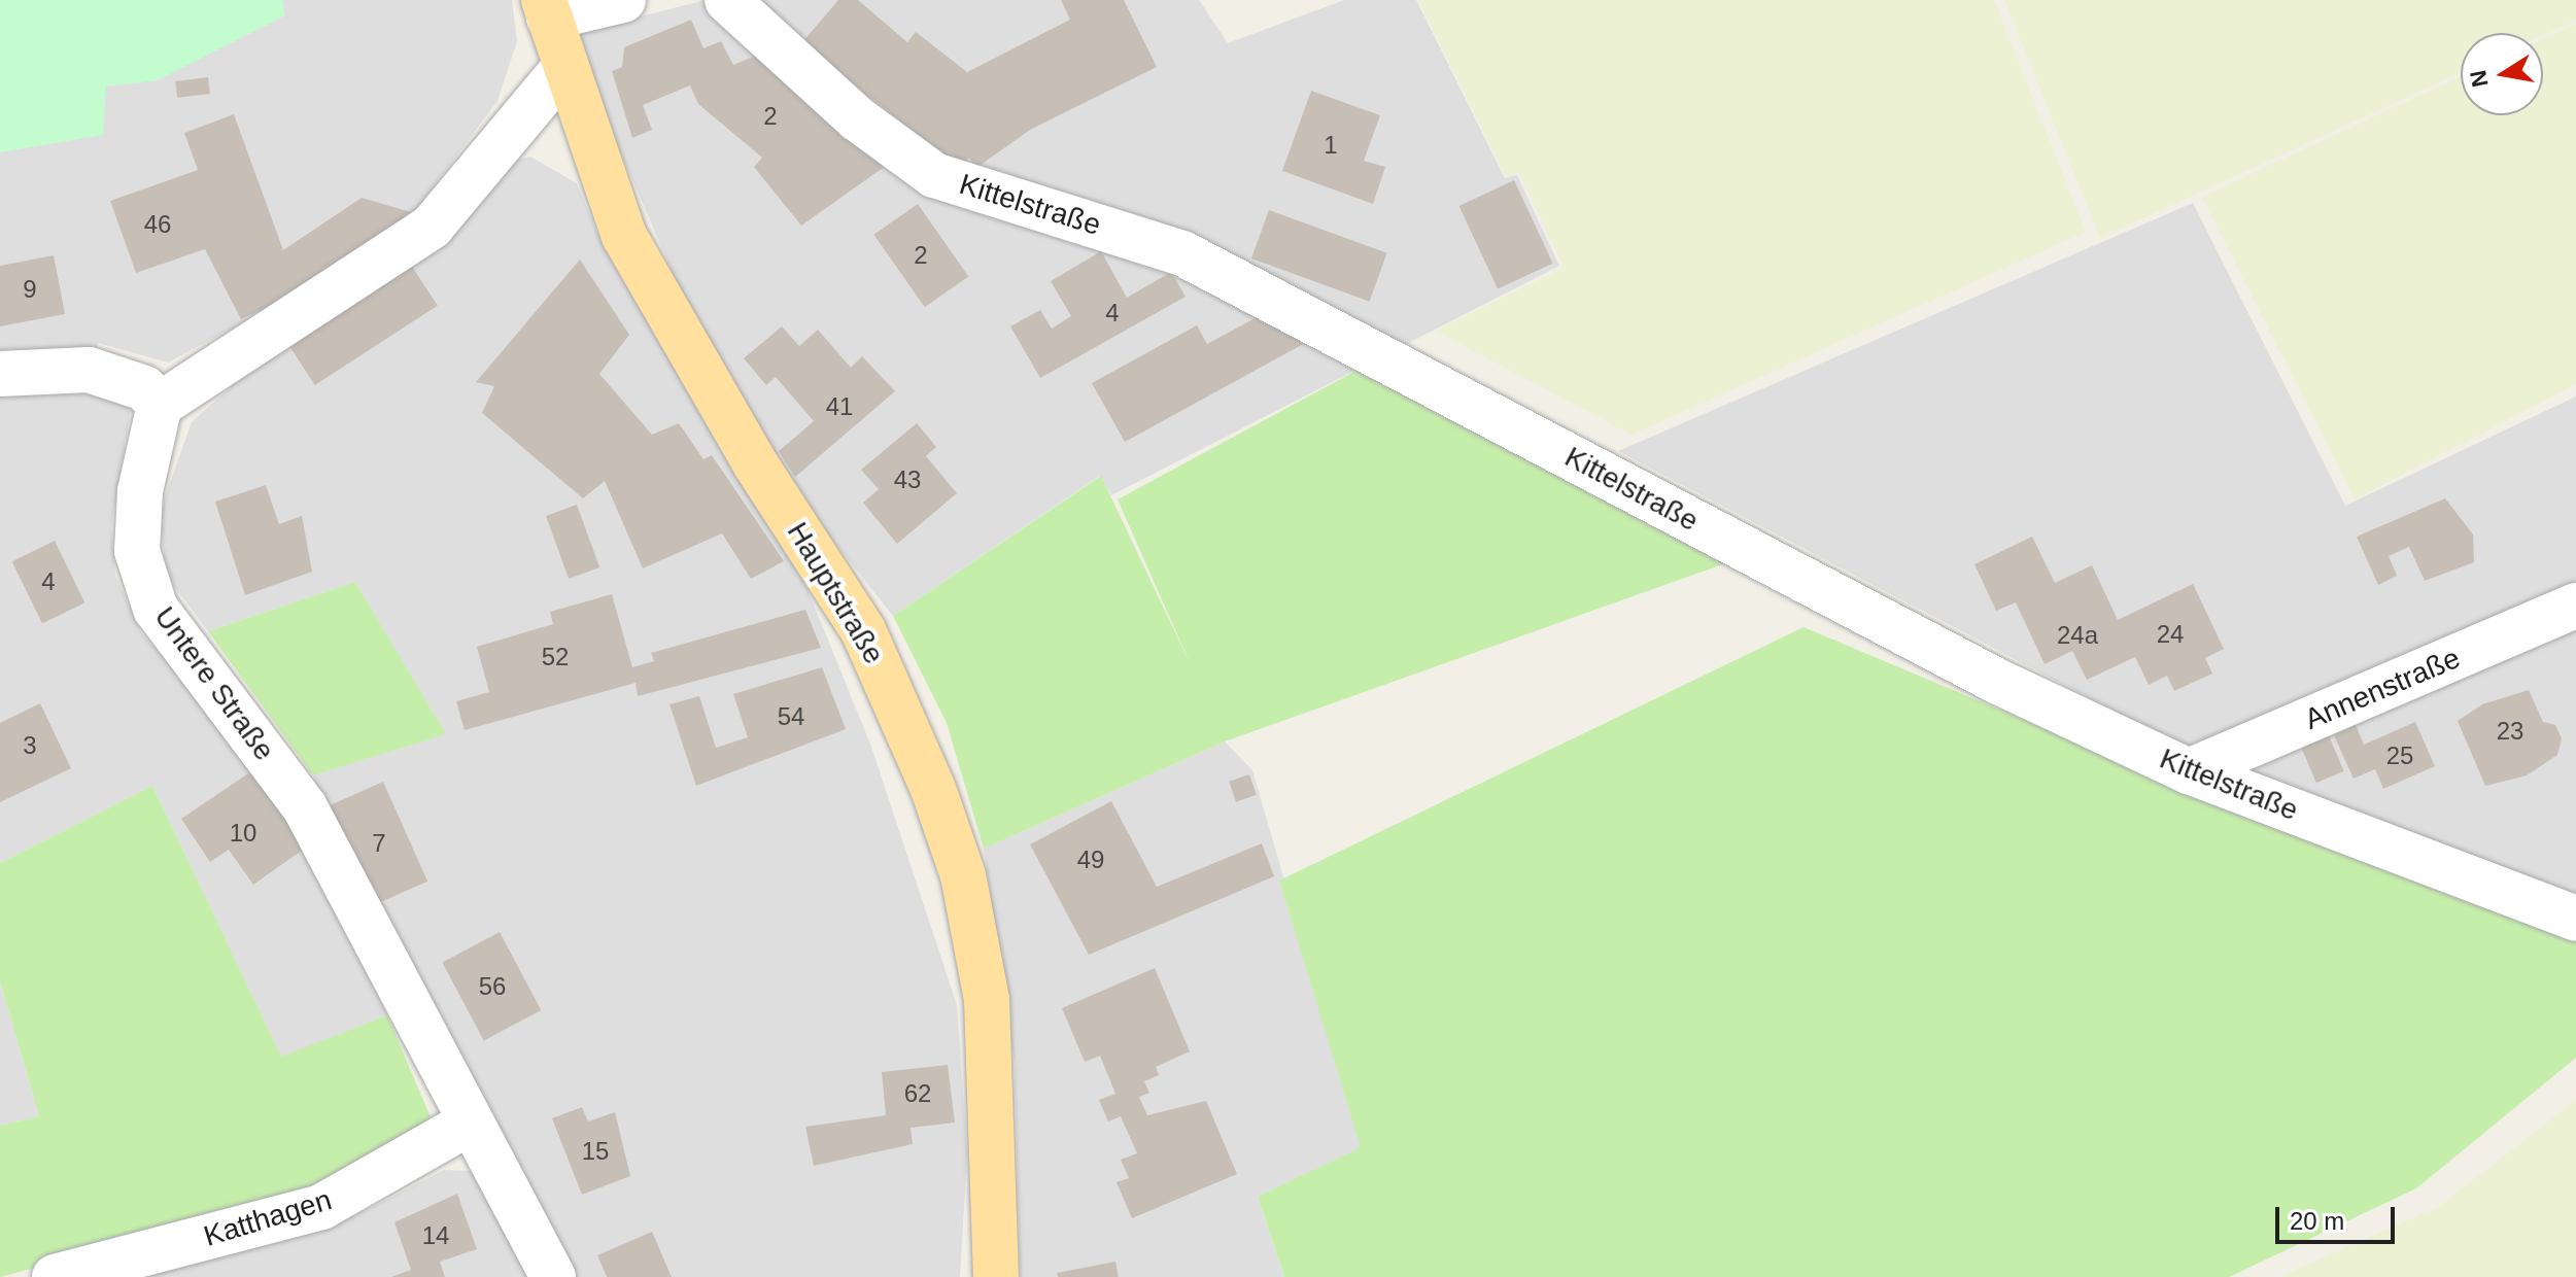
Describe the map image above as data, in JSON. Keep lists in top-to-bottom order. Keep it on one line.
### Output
{"streets":{"main road":["Hauptstraße"],"street":["Kittelstraße","Untere Straße","Annenstraße","Katthagen"]},"crossings":[["Kittelstraße","Annenstraße"],["Untere Straße","Katthagen"]],"house_numbers":["2","1","46","2","9","4","41","43","4","24","24a","52","54","23","3","25","10","7","49","56","62","15","14"],"scale_bar":"20 m","north":"left"}
